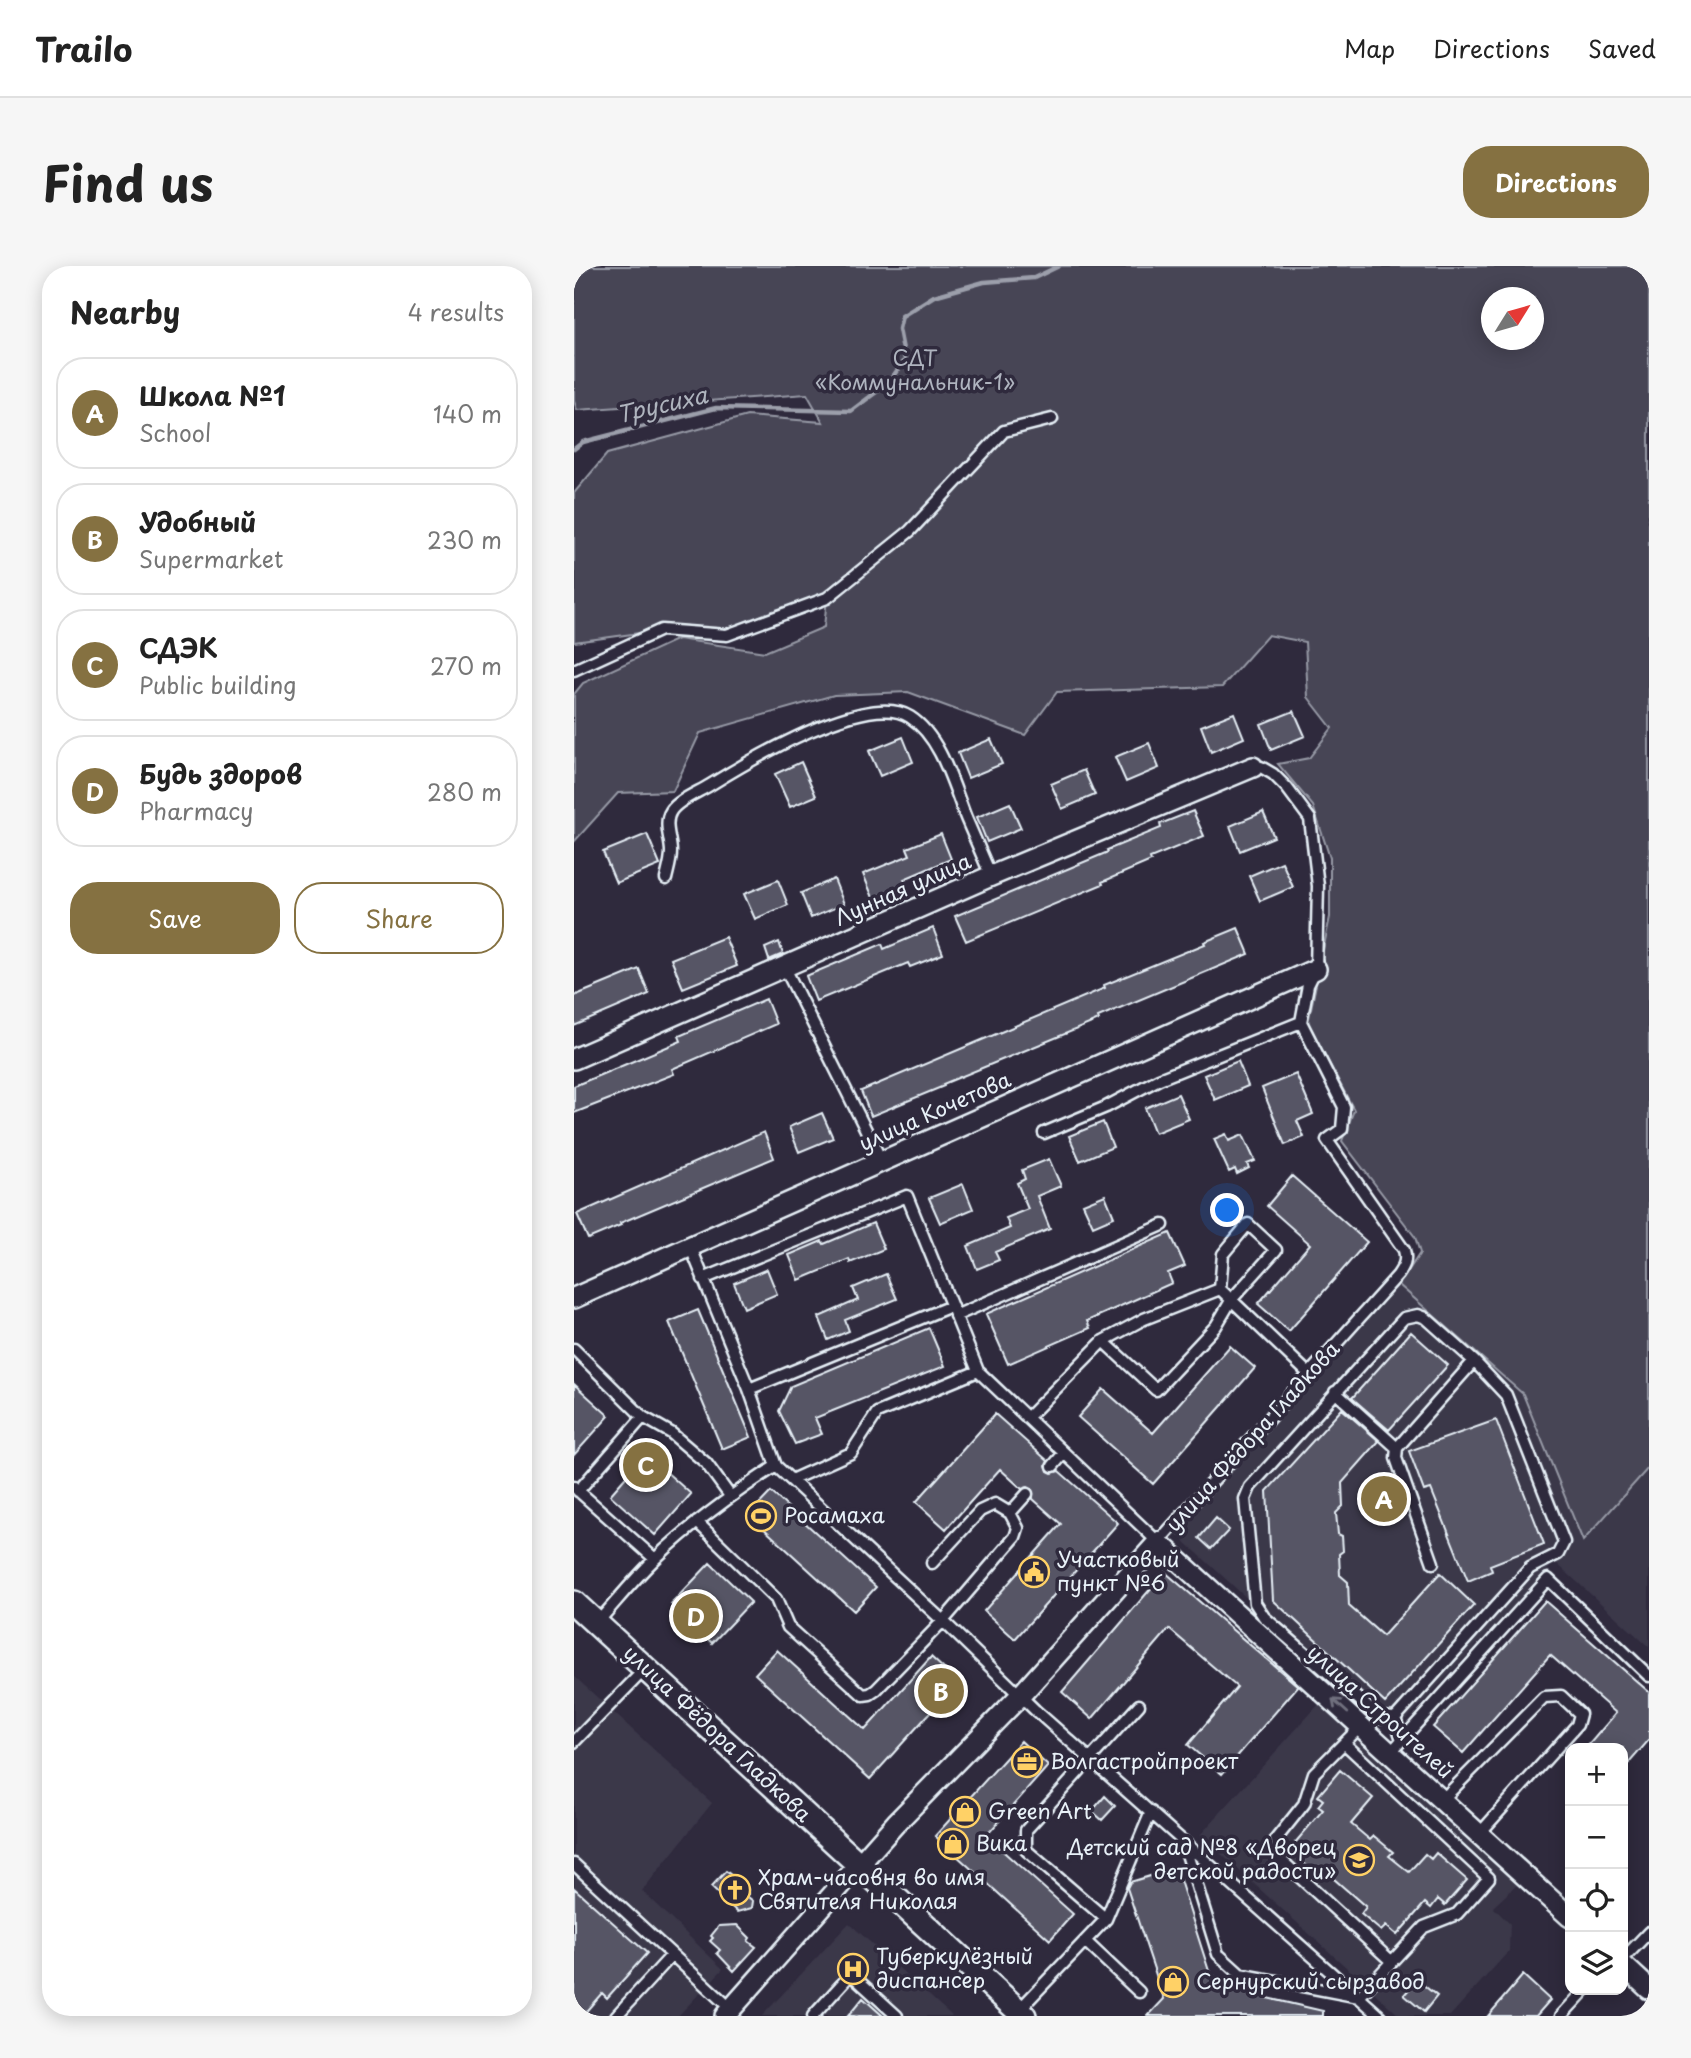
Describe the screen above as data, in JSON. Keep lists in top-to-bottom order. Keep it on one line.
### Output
{"streets":{"street":["Лунная улица","улица Кочетова","улица Фёдора Гладкова","улица Строителей"]},"crossings":[["улица Фёдора Гладкова","улица Строителей"]],"one_way":["улица Строителей"],"water":["Трусиха"],"parks":["СДТ «Коммунальник-1»"],"places":{"sports":["Росамаха"],"public building":["Участковый пункт №6"],"office":["Волгастройпроект"],"shop":["Green Art","Вика","Сернурский сырзавод"],"school or university":["Детский сад №8 «Дворец детской радости»"],"church":["Храм-часовня во имя Святителя Николая"],"hospital":["Туберкулёзный диспансер"]},"north":"top right","page":{"header":"Trailo","nav":["Map","Directions","Saved"],"title":"Find us","buttons":["Directions",["Save","Share"]],"heading":["Nearby","4 results"],"list":[{"mark":"A","name":"Школа №1","note":"School","value":"140 m"},{"mark":"B","name":"Удобный","note":"Supermarket","value":"230 m"},{"mark":"C","name":"СДЭК","note":"Public building","value":"270 m"},{"mark":"D","name":"Будь здоров","note":"Pharmacy","value":"280 m"}],"pins":["C","A","D","B"],"map_buttons":["+","−"]}}
